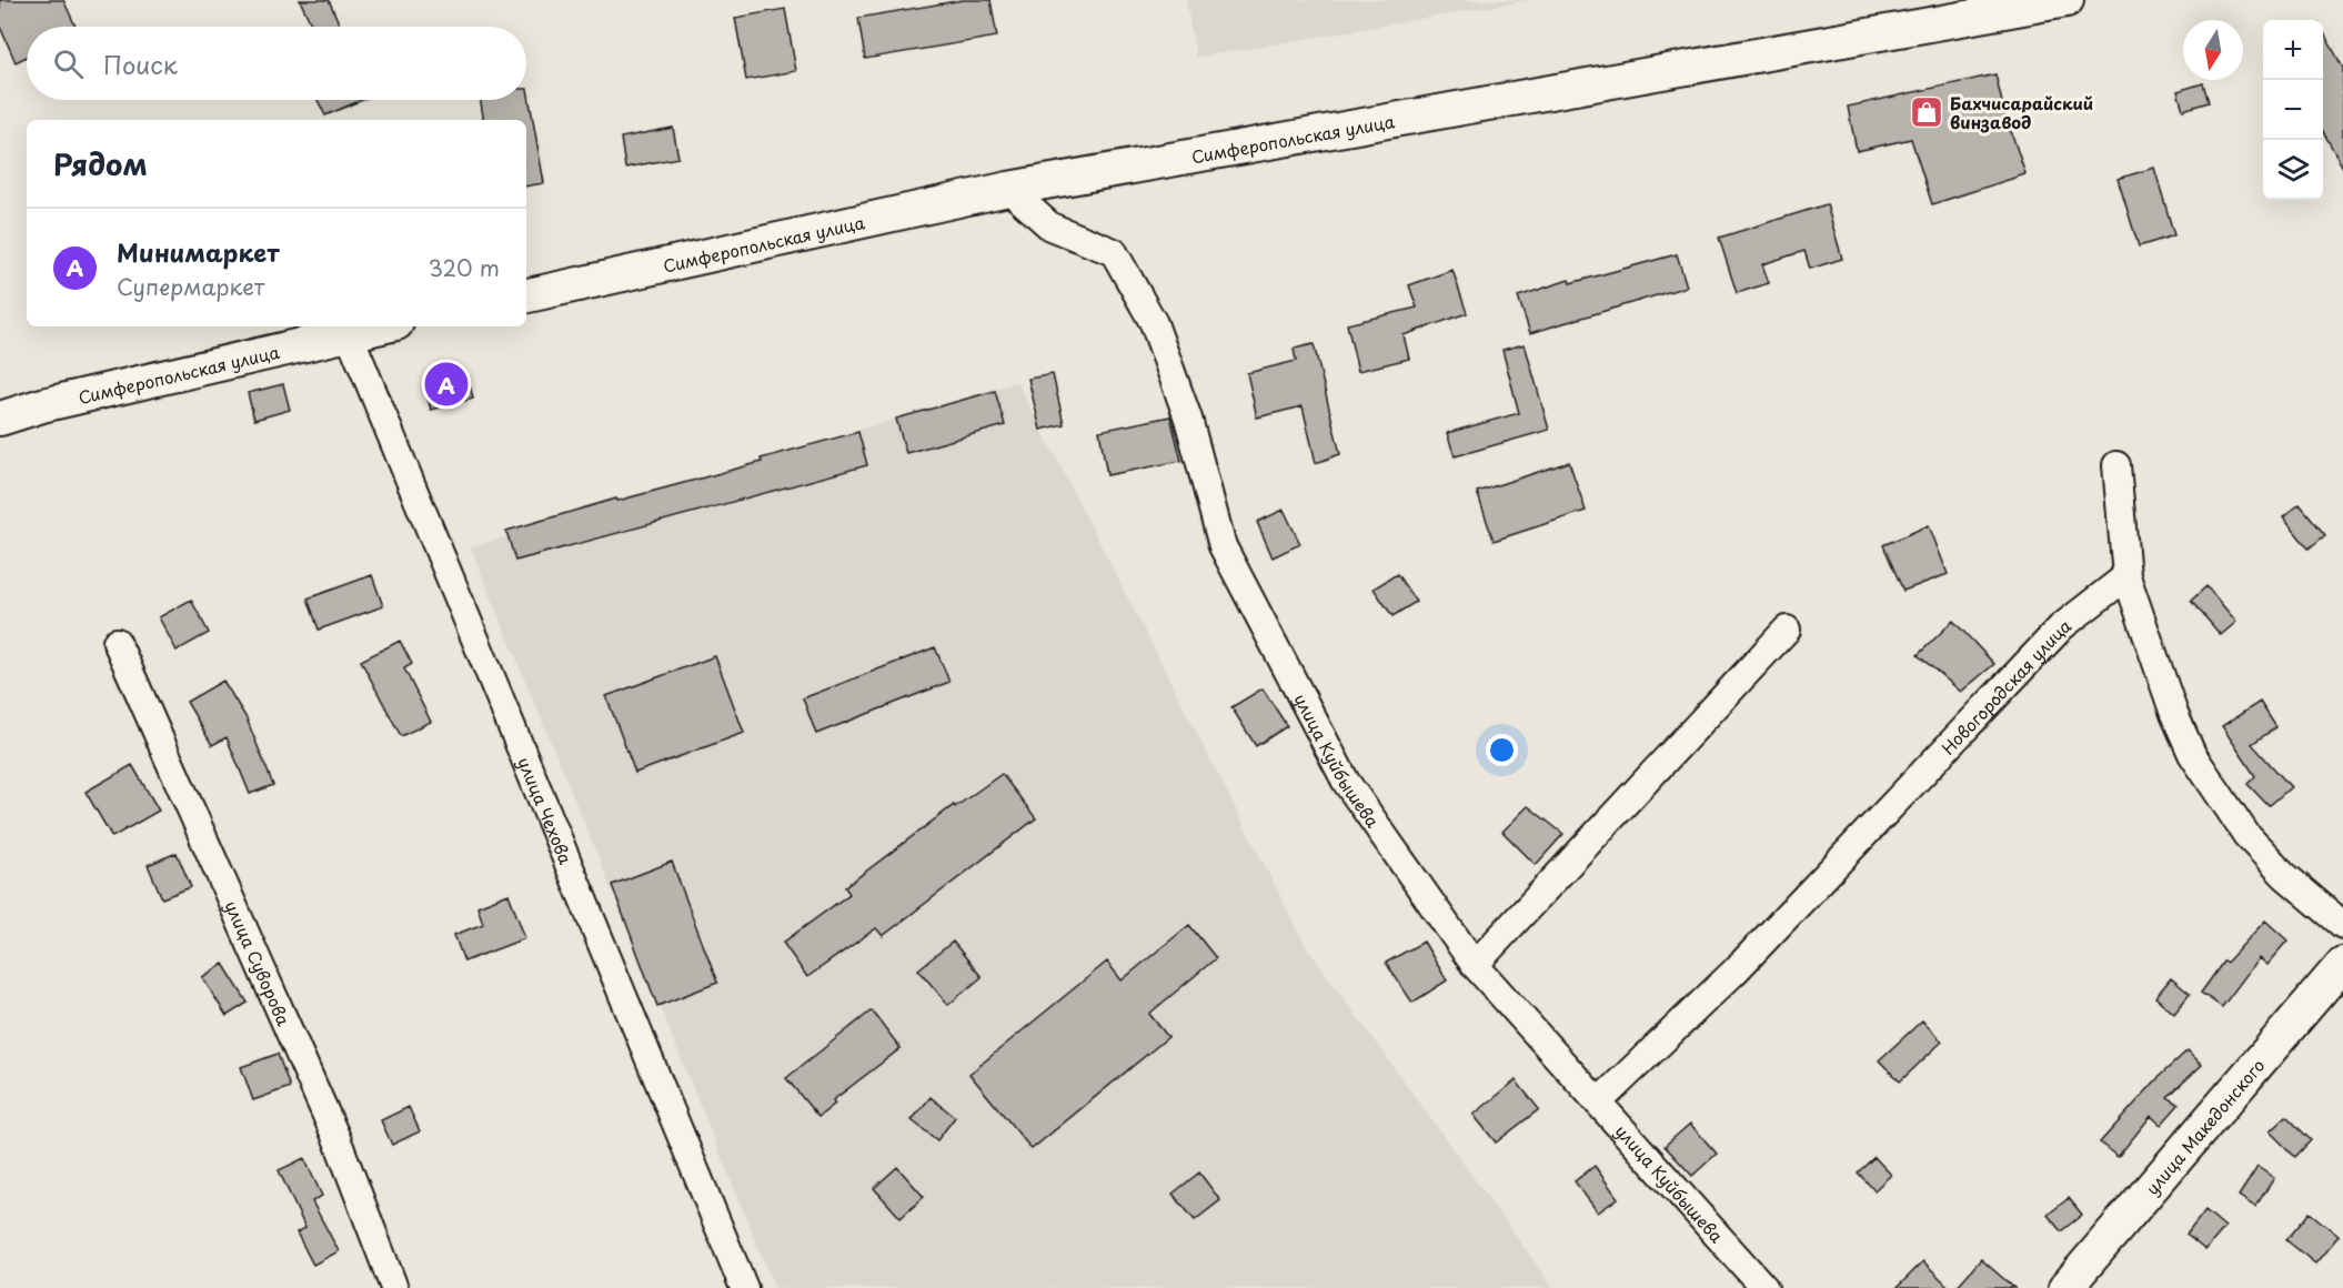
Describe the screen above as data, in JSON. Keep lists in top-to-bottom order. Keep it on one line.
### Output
{"streets":{"main road":["Симферопольская улица","улица Македонского"],"street":["Новогородская улица","улица Куйбышева","улица Чехова","улица Суворова"]},"crossings":[["Симферопольская улица","улица Куйбышева"],["Симферопольская улица","улица Чехова"],["Новогородская улица","улица Куйбышева"]],"places":{"shop":["Бахчисарайский винзавод"]},"north":"bottom","page":{"map_buttons":["+","−"],"search":"Поиск","heading":"Рядом","list":[{"mark":"A","name":"Минимаркет","note":"Супермаркет","value":"320 m"}],"pins":"A"}}
